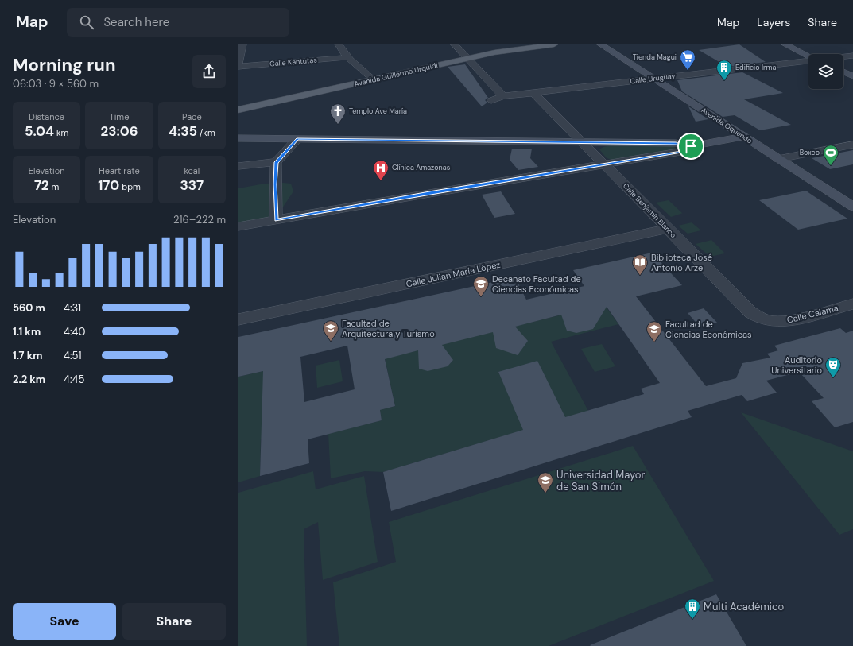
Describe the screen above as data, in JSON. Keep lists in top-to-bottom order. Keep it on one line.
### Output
{"streets":{"main road":["Avenida Guillermo Urquidi","Avenida Oquendo"],"street":["Calle Kantutas","Calle Uruguay","Calle Benjamín Blanco","Calle Julian María López","Calle Calama"]},"crossings":[["Calle Uruguay","Avenida Oquendo"],["Calle Uruguay","Calle Benjamín Blanco"],["Calle Benjamín Blanco","Calle Julian María López"],["Calle Benjamín Blanco","Calle Calama"]],"places":{"supermarket":["Tienda Magui"],"building":["Edificio Irma","Multi Académico"],"church":["Templo Ave María"],"sports":["Boxeo"],"hospital":["Clínica Amazonas"],"library":["Biblioteca José Antonio Arze"],"school or university":["Decanato Facultad de Ciencias Económicas","Facultad de Arquitectura y Turismo","Facultad de Ciencias Económicas","Universidad Mayor de San Simón"],"theatre":["Auditorio Universitario"]},"page":{"header":"Map","search":"Search here","nav":["Map","Layers","Share"],"heading":["Morning run","06:03 · 9 × 560 m"],"stats":[["Distance","5.04 km"],["Time","23:06"],["Pace","4:35 /km"],["Elevation","72 m"],["Heart rate","170 bpm"],["kcal","337"]],"chart":["Elevation","216–222 m"],"list":[{"name":"560 m","note":"4:31"},{"name":"1.1 km","note":"4:40"},{"name":"1.7 km","note":"4:51"},{"name":"2.2 km","note":"4:45"}],"buttons":["Save","Share"]}}
